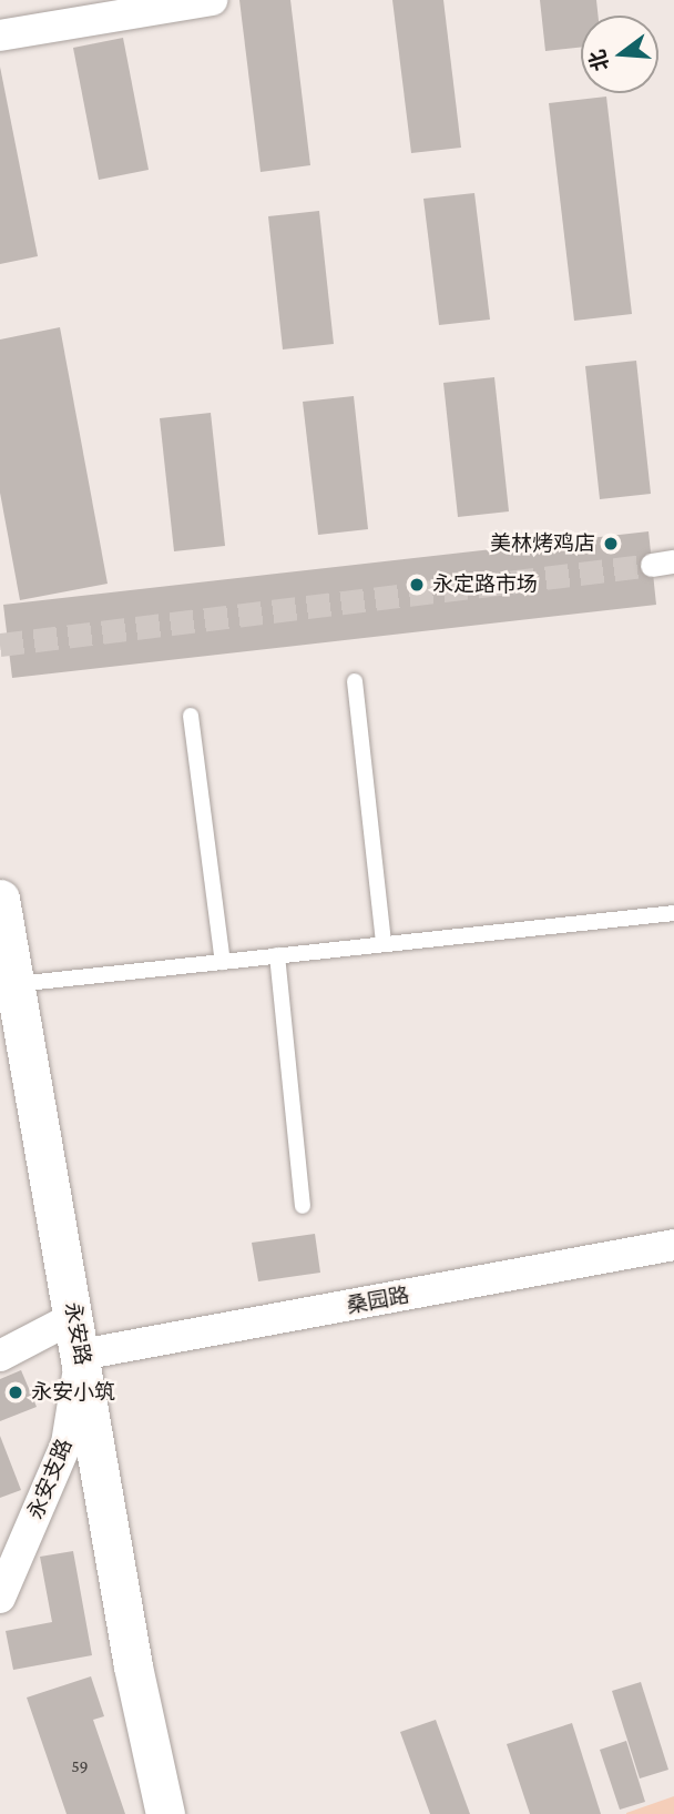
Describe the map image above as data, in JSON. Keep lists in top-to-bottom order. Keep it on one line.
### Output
{"streets":{"street":["桑园路","永安路","永安支路"]},"crossings":[["桑园路","永安路"],["桑园路","永安支路"],["永安路","永安支路"]],"places":["美林烤鸡店","永定路市场","永安小筑"],"house_numbers":["59"],"north":"left"}
